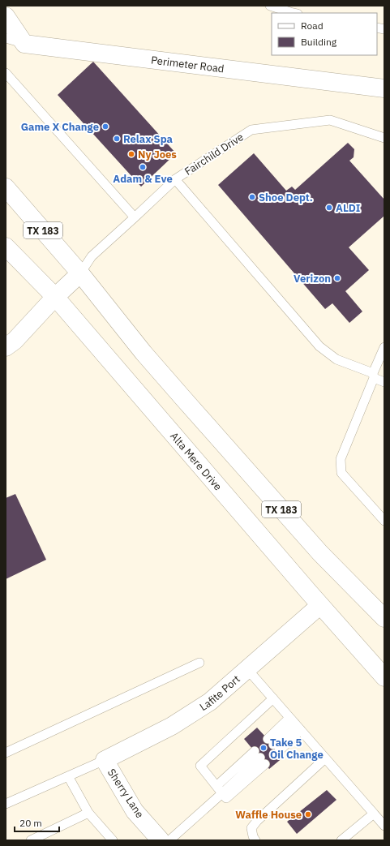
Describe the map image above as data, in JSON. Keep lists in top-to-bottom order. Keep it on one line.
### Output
{"streets":{"main road":["Perimeter Road","TX 183","Alta Mere Drive","Lafite Port","Sherry Lane"],"lane":["Fairchild Drive"]},"crossings":[["Fairchild Drive","TX 183"],["Alta Mere Drive","Lafite Port"],["Lafite Port","Sherry Lane"]],"places":["Game X Change","Relax Spa","Ny Joes","Adam & Eve","Shoe Dept.","ALDI","Verizon","Take 5 Oil Change","Waffle House"],"legend":["Road","Building"],"scale_bar":"20 m"}
